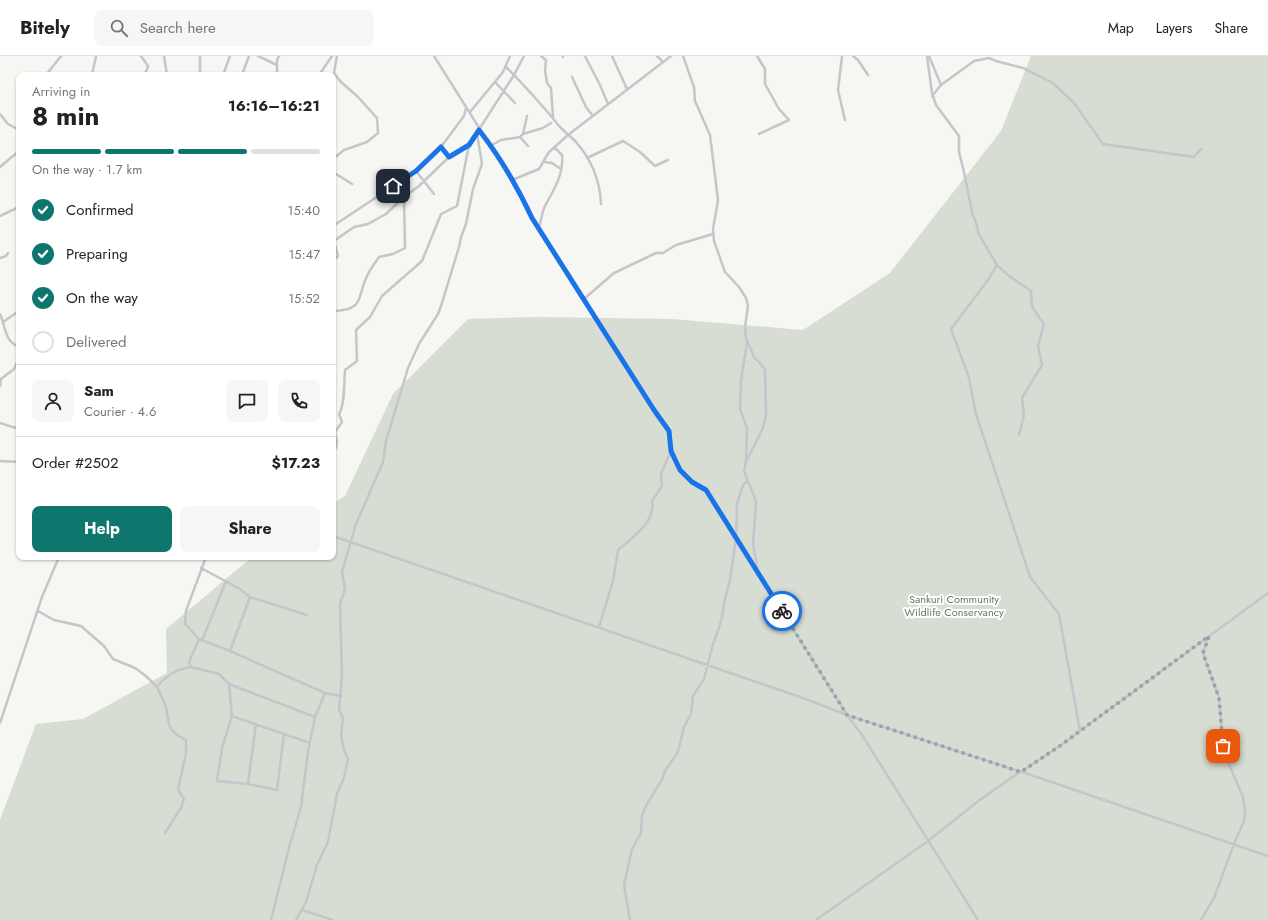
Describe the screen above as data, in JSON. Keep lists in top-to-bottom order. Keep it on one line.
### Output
{"parks":["Sankuri Community Wildlife Conservancy"],"page":{"header":"Bitely","search":"Search here","nav":["Map","Layers","Share"],"heading":["8 min","Arriving in","16:16–16:21"],"panel":["Sam","Courier · 4.6","Order #2502","$17.23"],"bar":"On the way · 1.7 km","list":[["Confirmed","15:40"],["Preparing","15:47"],["On the way","15:52"],"Delivered"],"buttons":["Help","Share"]}}
